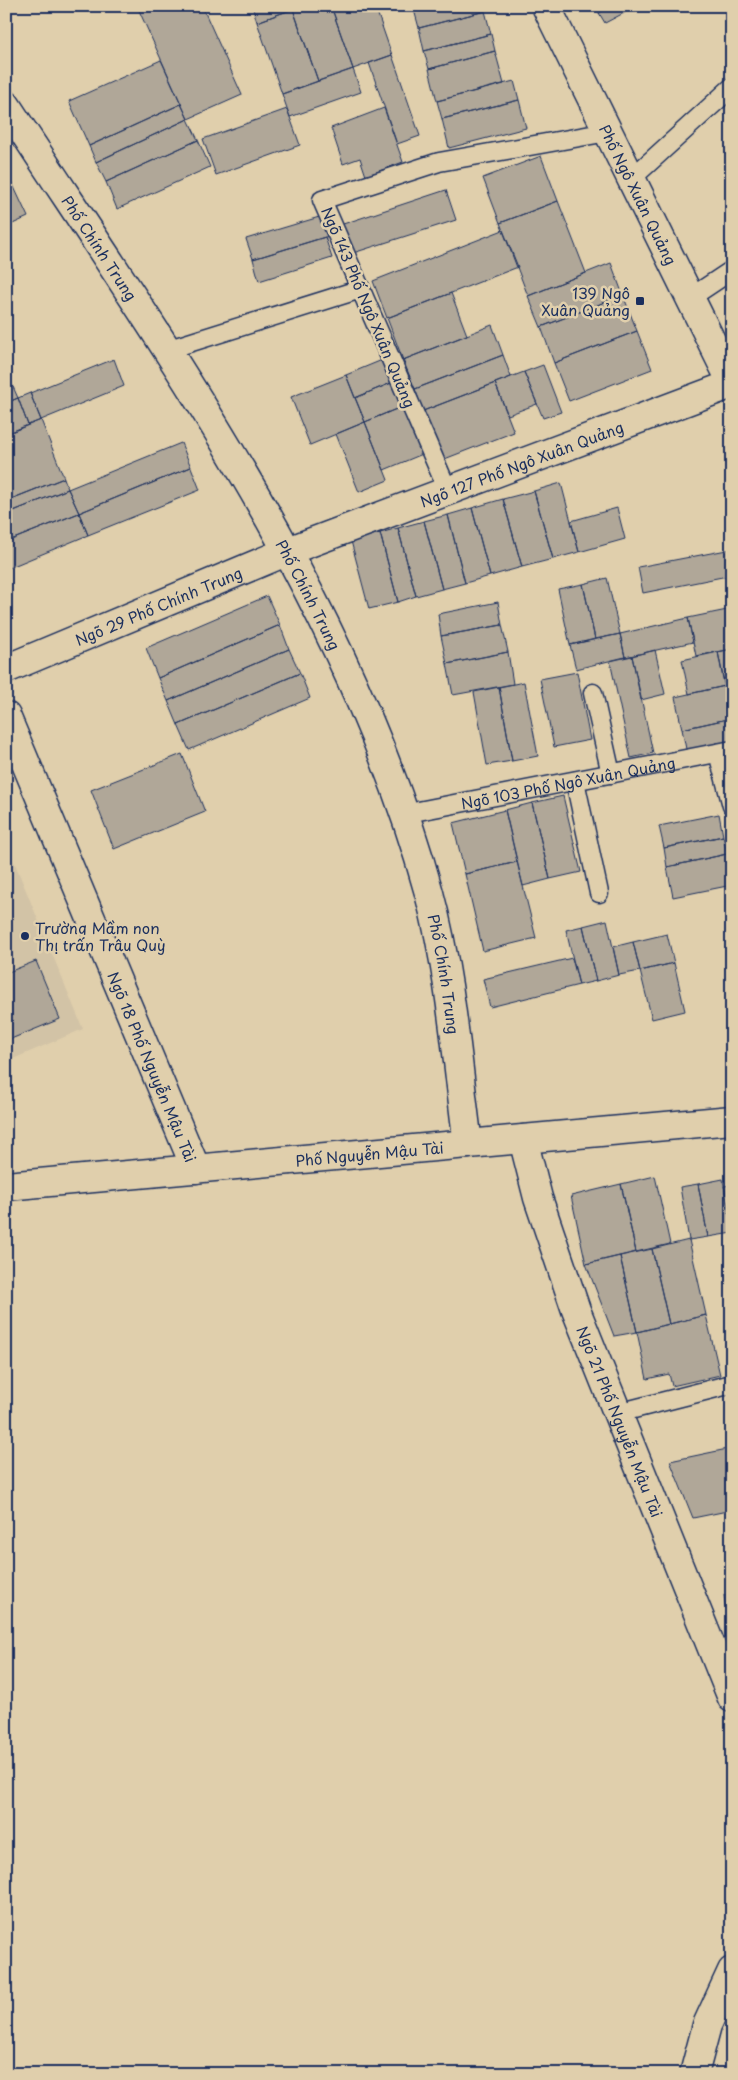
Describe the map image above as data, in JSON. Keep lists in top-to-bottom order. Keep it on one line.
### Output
{"streets":{"street":["Phố Ngô Xuân Quảng","Phố Chính Trung","Ngõ 127 Phố Ngô Xuân Quảng","Ngõ 29 Phố Chính Trung","Ngõ 18 Phố Nguyễn Mậu Tài","Phố Nguyễn Mậu Tài","Ngõ 21 Phố Nguyễn Mậu Tài"],"lane":["Ngõ 143 Phố Ngô Xuân Quảng","Ngõ 103 Phố Ngô Xuân Quảng"]},"crossings":[["Phố Ngô Xuân Quảng","Ngõ 143 Phố Ngô Xuân Quảng"],["Phố Ngô Xuân Quảng","Ngõ 127 Phố Ngô Xuân Quảng"],["Phố Chính Trung","Ngõ 127 Phố Ngô Xuân Quảng"],["Phố Chính Trung","Ngõ 29 Phố Chính Trung"],["Phố Chính Trung","Ngõ 103 Phố Ngô Xuân Quảng"],["Phố Chính Trung","Phố Nguyễn Mậu Tài"],["Ngõ 143 Phố Ngô Xuân Quảng","Ngõ 127 Phố Ngô Xuân Quảng"],["Ngõ 127 Phố Ngô Xuân Quảng","Ngõ 29 Phố Chính Trung"],["Ngõ 18 Phố Nguyễn Mậu Tài","Phố Nguyễn Mậu Tài"],["Phố Nguyễn Mậu Tài","Ngõ 21 Phố Nguyễn Mậu Tài"]],"places":{"transit":["139 Ngô Xuân Quảng"],"other":["Trường Mầm non Thị trấn Trâu Quỳ"]}}
